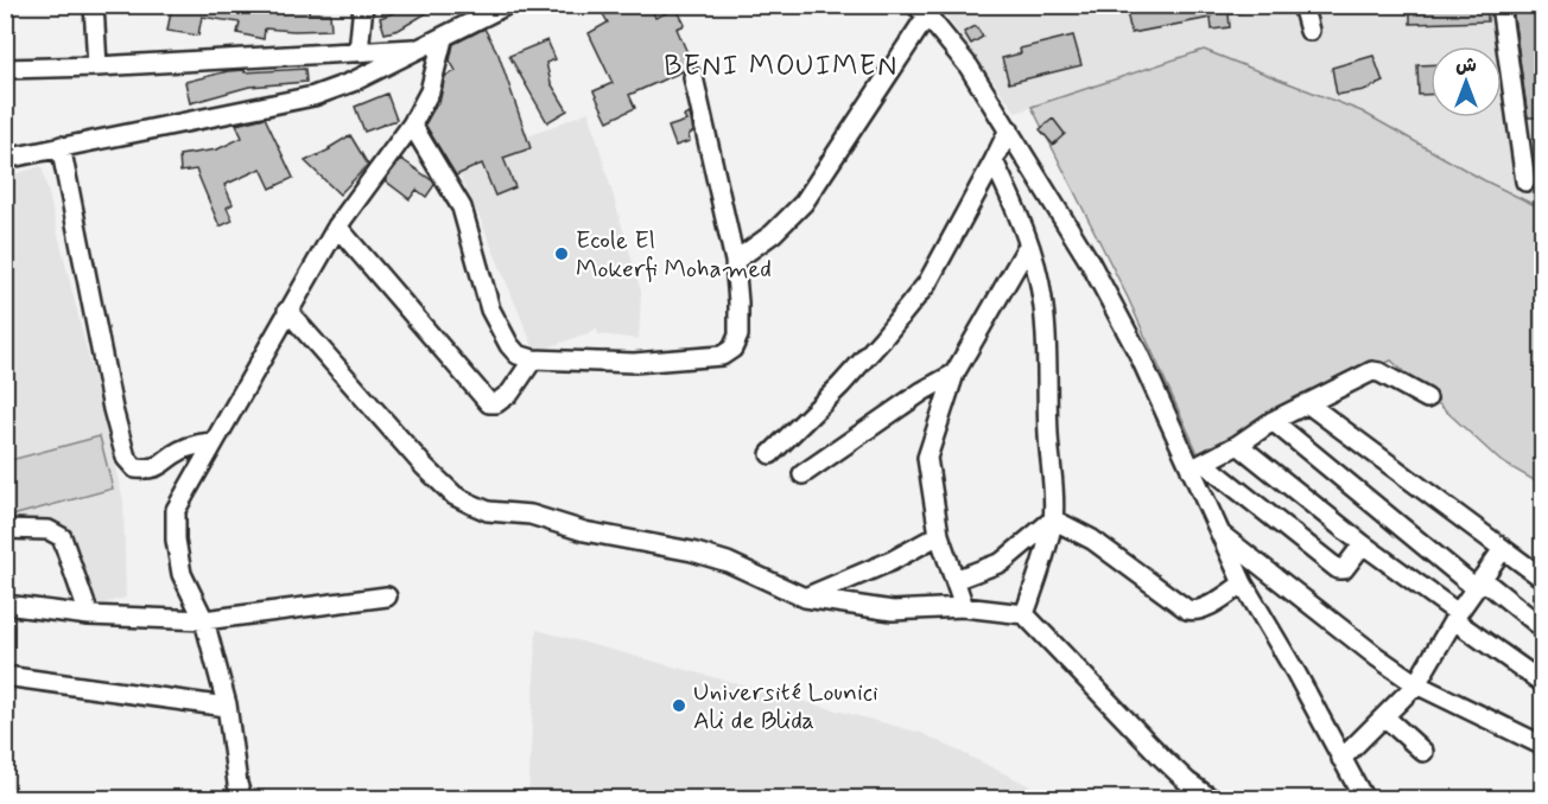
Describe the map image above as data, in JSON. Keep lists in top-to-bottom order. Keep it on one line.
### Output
{"districts":["BENI MOUIMEN"],"places":["Ecole El Mokerfi Mohamed","Université Lounici Ali de Blida"],"north":"top"}
